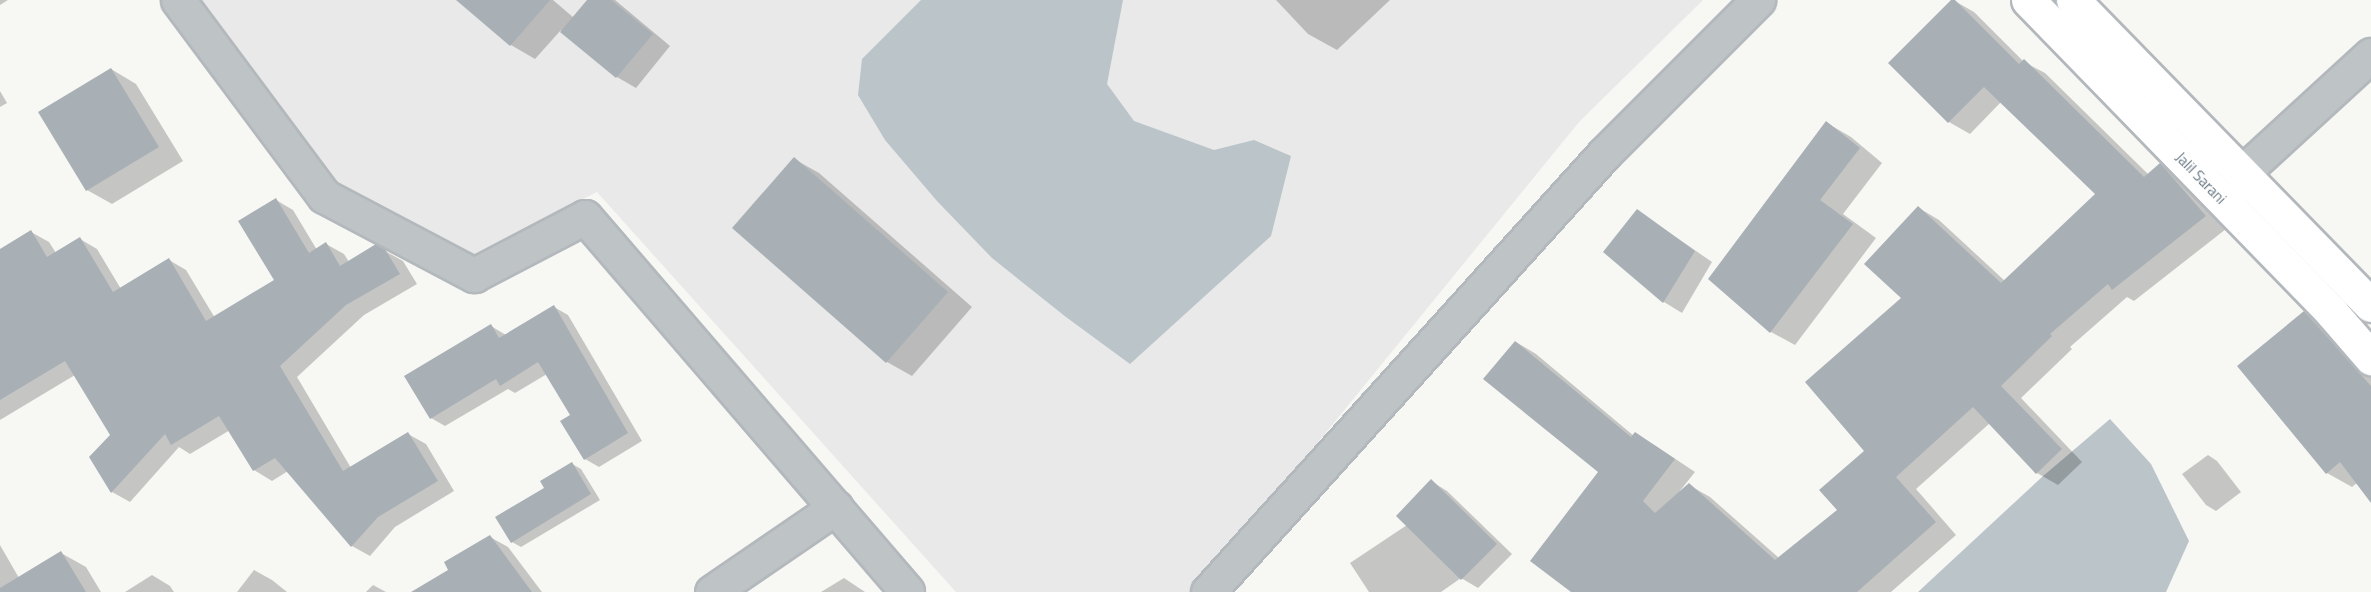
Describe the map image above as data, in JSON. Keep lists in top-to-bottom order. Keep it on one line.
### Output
{"streets":{"main road":["Jalil Sarani"]}}
